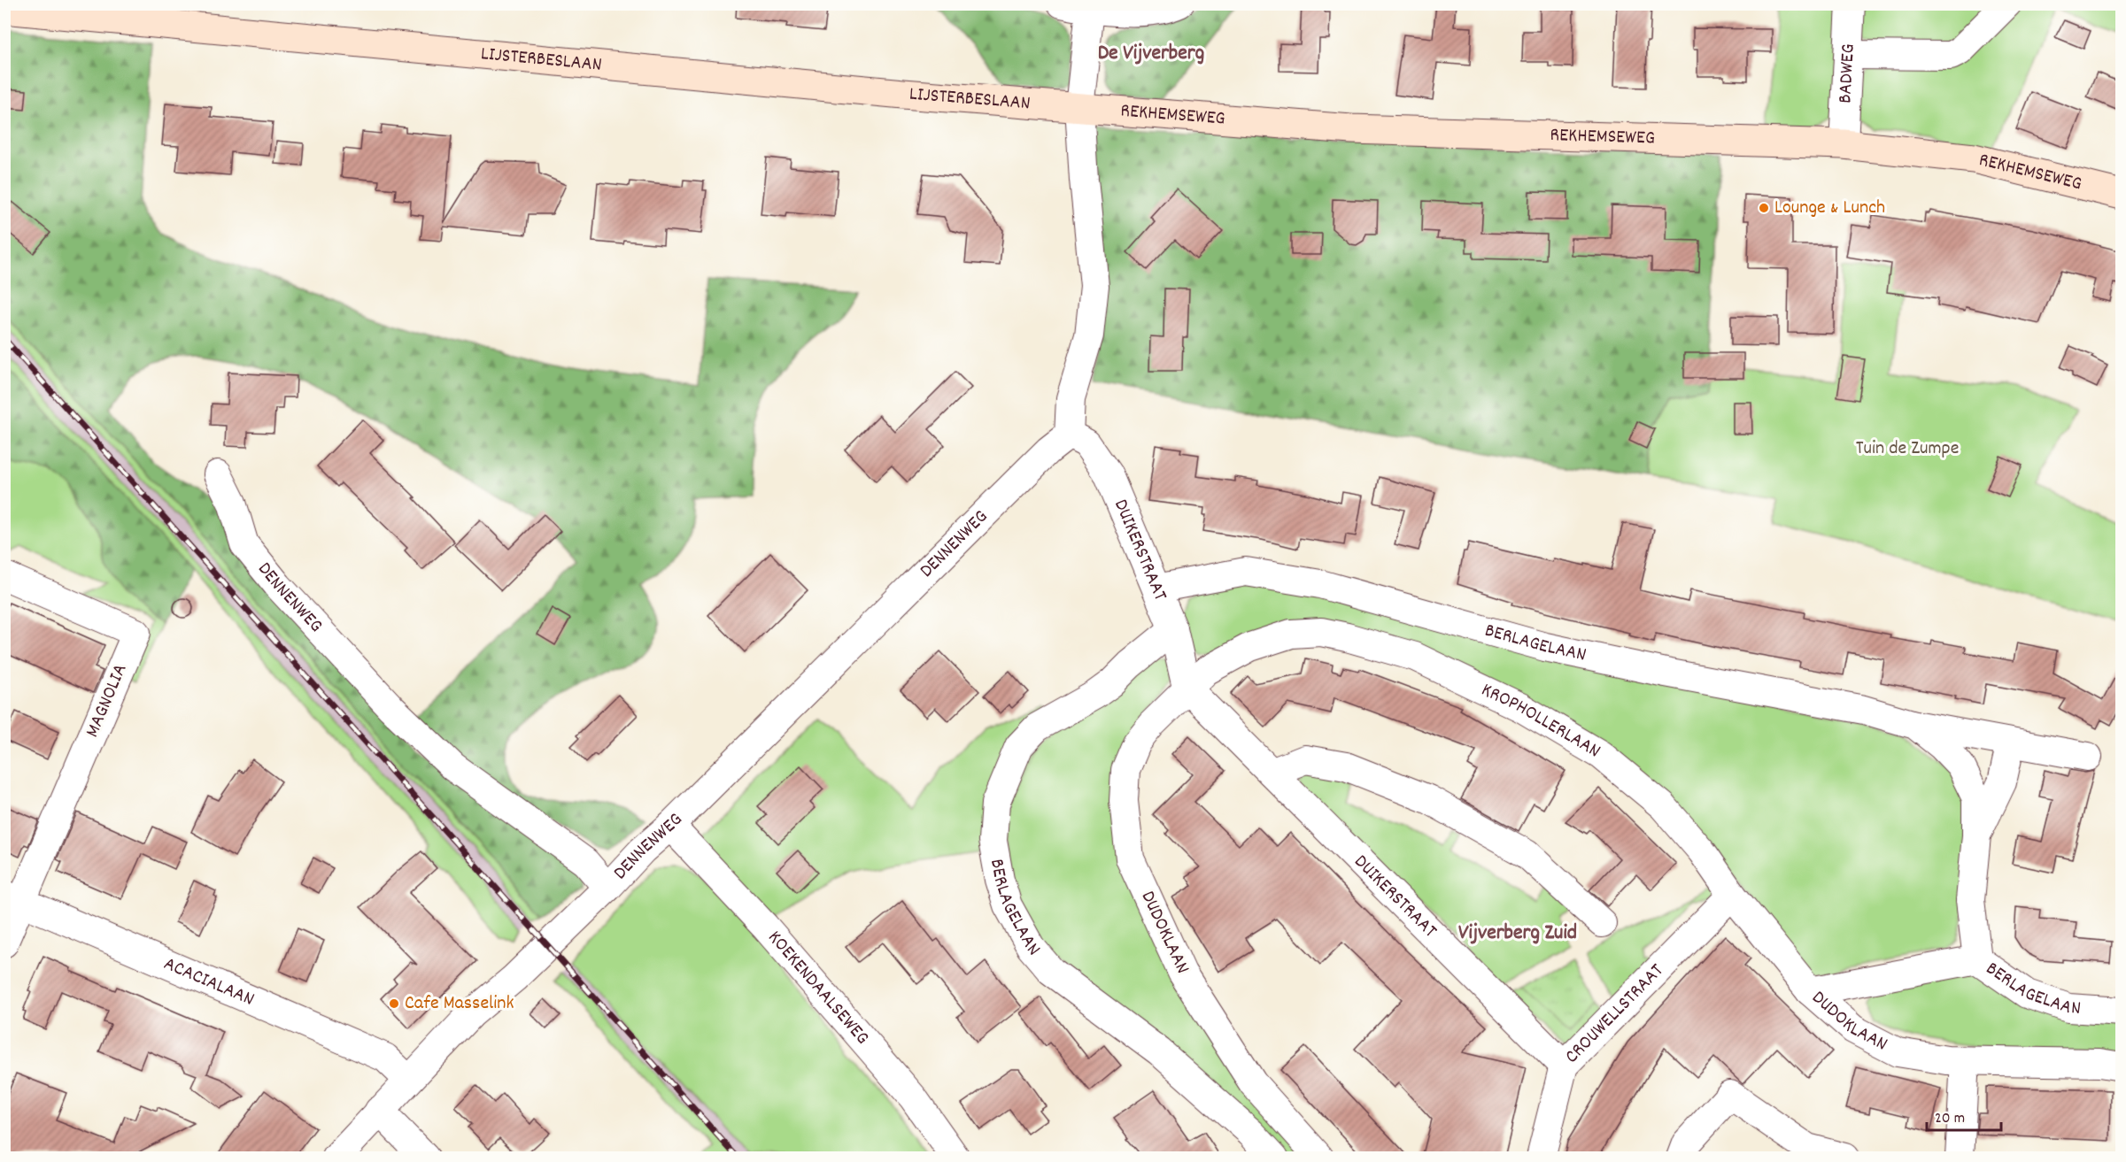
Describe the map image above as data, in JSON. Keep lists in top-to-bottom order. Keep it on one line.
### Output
{"streets":{"street":["LIJSTERBESLAAN","BADWEG","REKHEMSEWEG","DENNENWEG","DUIKERSTRAAT","BERLAGELAAN","MAGNOLIA","KROPHOLLERLAAN","DUDOKLAAN","ACACIALAAN","KOEKENDAALSEWEG","CROUWELLSTRAAT"]},"crossings":[["LIJSTERBESLAAN","REKHEMSEWEG"],["BADWEG","REKHEMSEWEG"],["DENNENWEG","DUIKERSTRAAT"],["DENNENWEG","ACACIALAAN"],["DENNENWEG","KOEKENDAALSEWEG"],["DUIKERSTRAAT","BERLAGELAAN"],["DUIKERSTRAAT","KROPHOLLERLAAN"],["DUIKERSTRAAT","DUDOKLAAN"],["DUIKERSTRAAT","CROUWELLSTRAAT"],["BERLAGELAAN","DUDOKLAAN"],["MAGNOLIA","ACACIALAAN"],["KROPHOLLERLAAN","DUDOKLAAN"],["KROPHOLLERLAAN","CROUWELLSTRAAT"]],"districts":["De Vijverberg","Vijverberg Zuid"],"parks":["Tuin de Zumpe"],"places":["Lounge & Lunch","Cafe Masselink"],"scale_bar":"20 m"}
